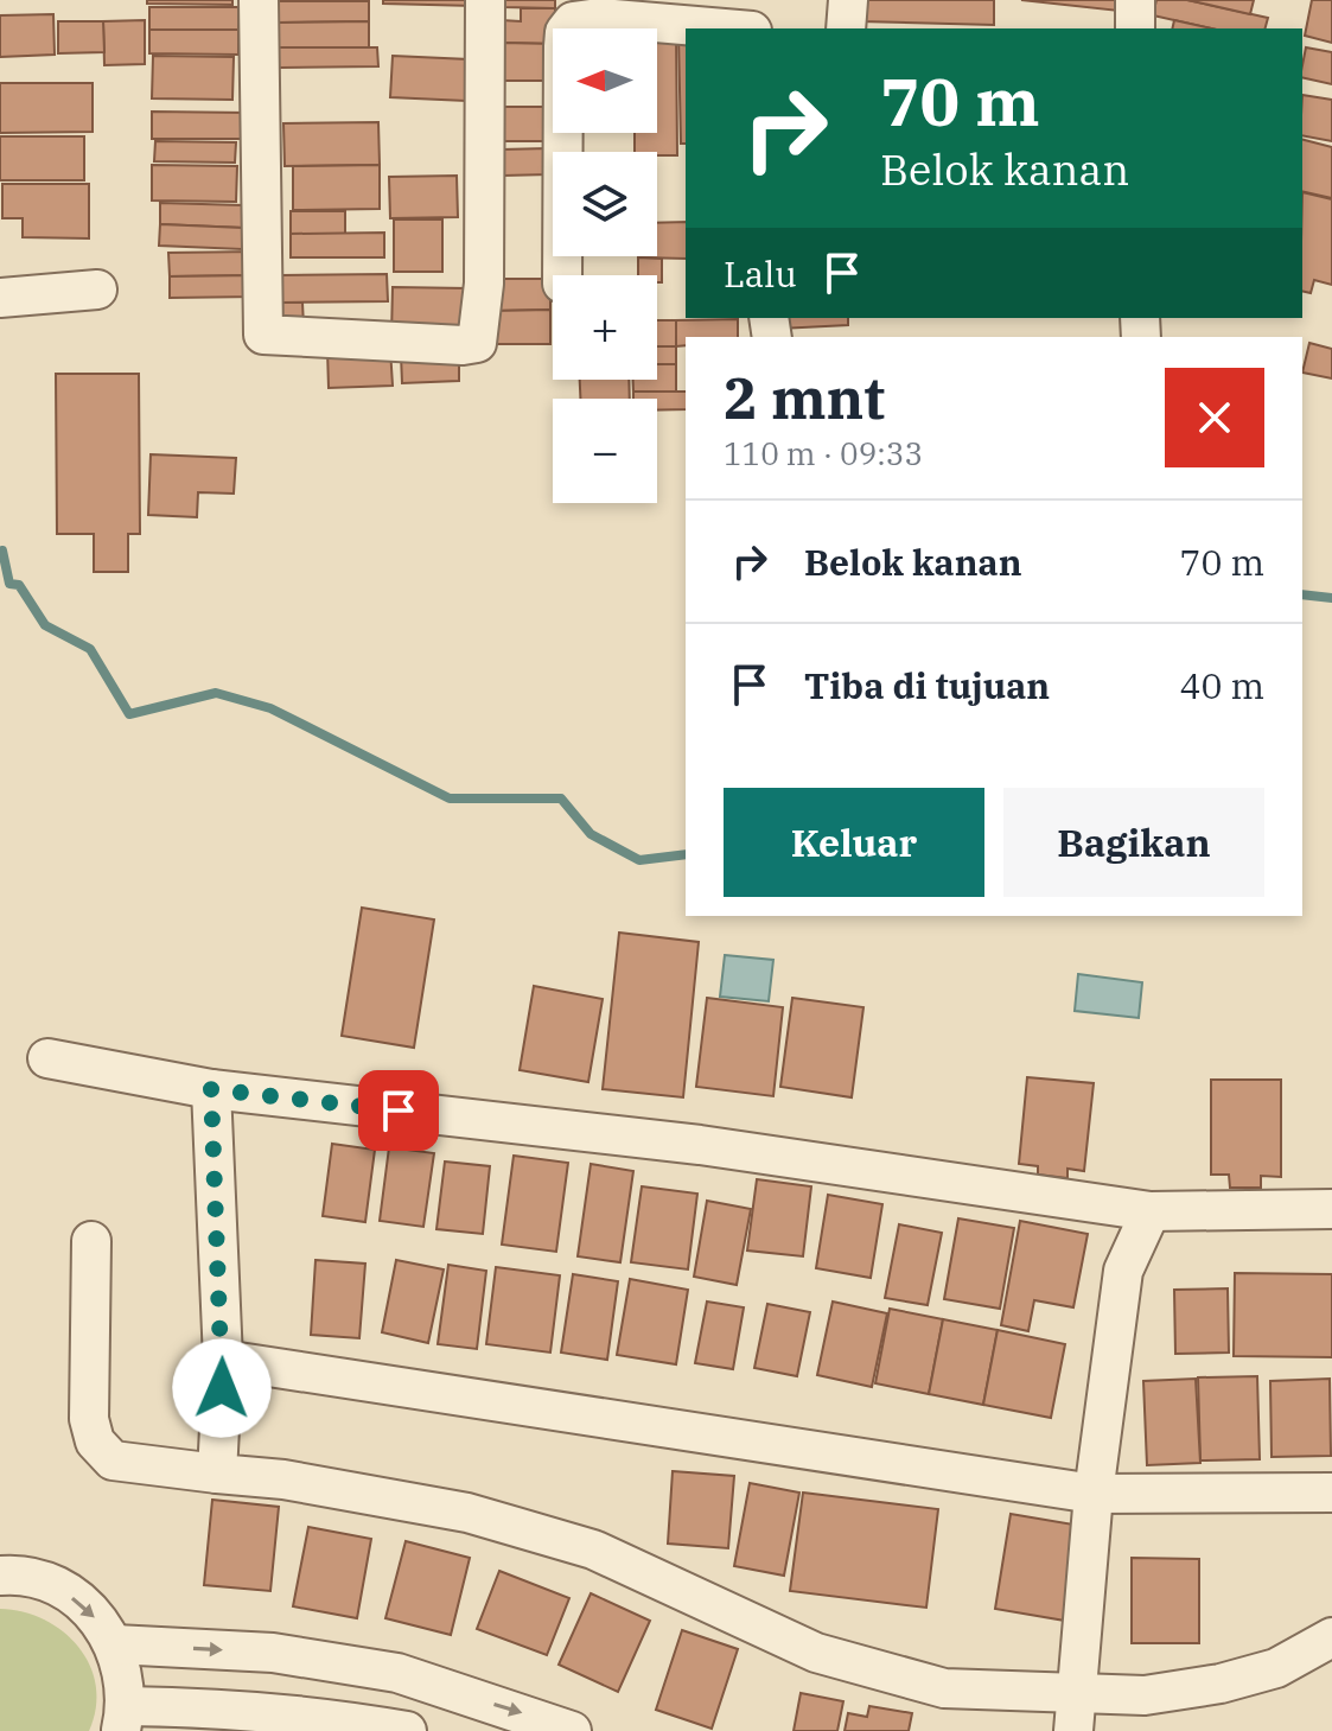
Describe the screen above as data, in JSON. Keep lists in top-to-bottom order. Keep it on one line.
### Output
{"north":"left","page":{"map_buttons":["+","−"],"turn":["70 m","Belok kanan"],"then":"Lalu","heading":["2 mnt","110 m · 09:33"],"list":[{"name":"Belok kanan","value":"70 m"},{"name":"Tiba di tujuan","value":"40 m"}],"buttons":["Keluar","Bagikan"]}}
